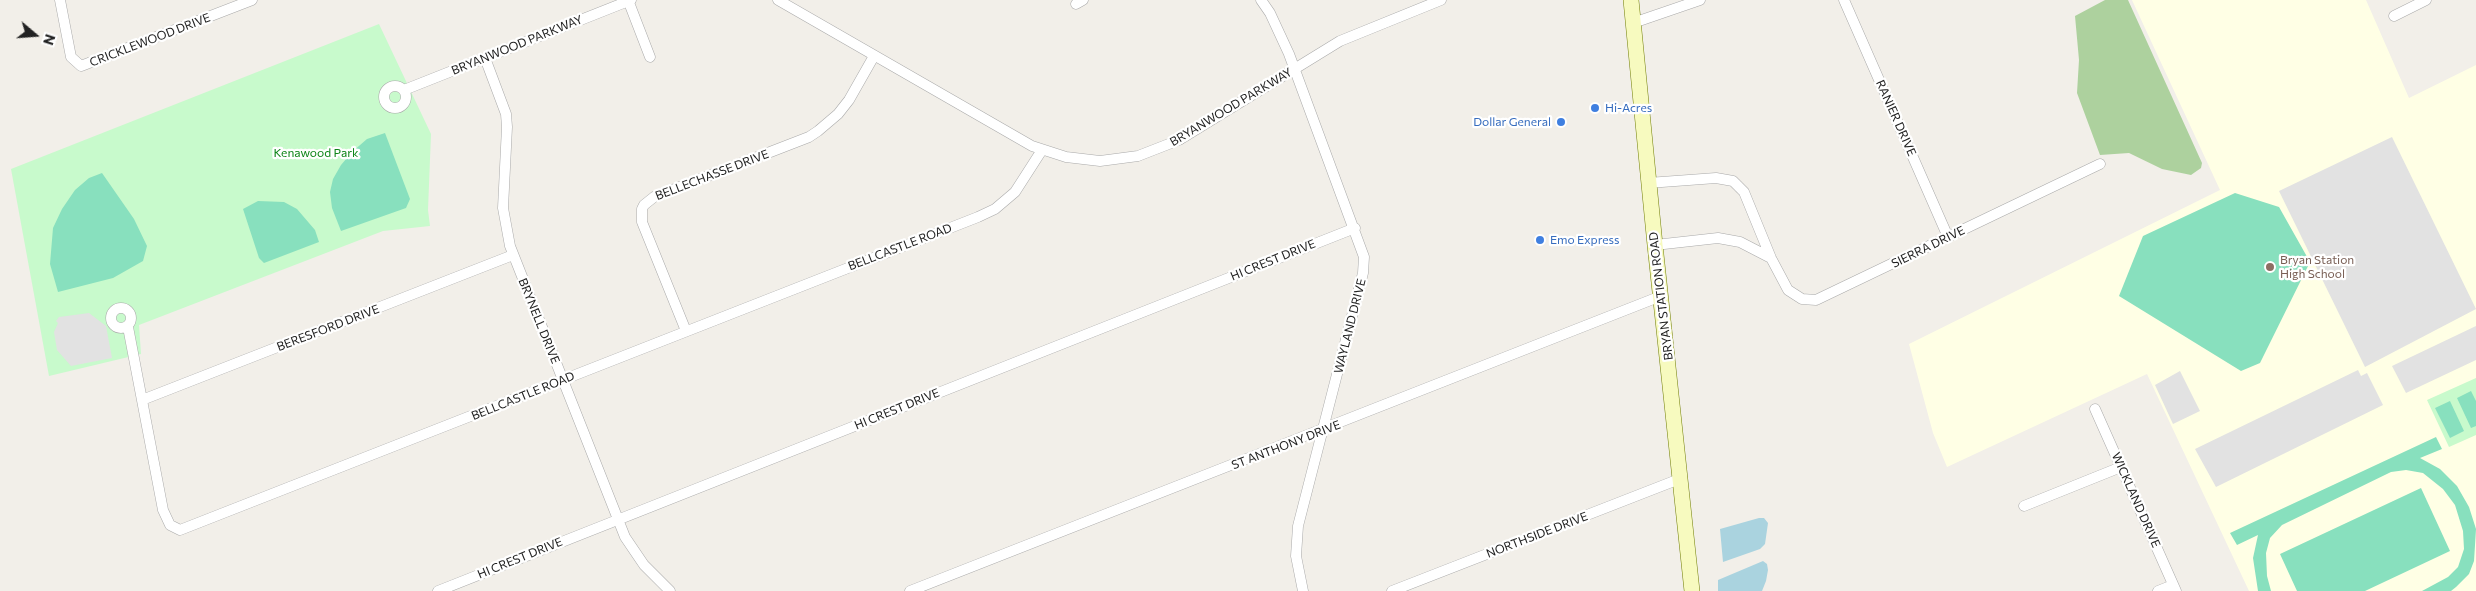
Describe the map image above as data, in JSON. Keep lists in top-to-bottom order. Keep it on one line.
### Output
{"streets":{"main road":["BRYAN STATION ROAD"],"street":["CRICKLEWOOD DRIVE","BRYANWOOD PARKWAY","RANIER DRIVE","BELLECHASSE DRIVE","BELLCASTLE ROAD","SIERRA DRIVE","HI CREST DRIVE","BRYNELL DRIVE","WAYLAND DRIVE","BERESFORD DRIVE","ST ANTHONY DRIVE","WICKLAND DRIVE","NORTHSIDE DRIVE"]},"crossings":[["BRYANWOOD PARKWAY","BELLECHASSE DRIVE"],["BRYANWOOD PARKWAY","BELLCASTLE ROAD"],["BRYANWOOD PARKWAY","BRYNELL DRIVE"],["BRYANWOOD PARKWAY","WAYLAND DRIVE"],["RANIER DRIVE","SIERRA DRIVE"],["BELLECHASSE DRIVE","BELLCASTLE ROAD"],["BELLCASTLE ROAD","BRYNELL DRIVE"],["BELLCASTLE ROAD","BERESFORD DRIVE"],["SIERRA DRIVE","BRYAN STATION ROAD"],["HI CREST DRIVE","BRYNELL DRIVE"],["HI CREST DRIVE","WAYLAND DRIVE"],["BRYAN STATION ROAD","ST ANTHONY DRIVE"],["BRYAN STATION ROAD","NORTHSIDE DRIVE"],["BRYNELL DRIVE","BERESFORD DRIVE"],["WAYLAND DRIVE","ST ANTHONY DRIVE"]],"parks":["Kenawood Park"],"places":["Hi-Acres","Dollar General","Emo Express","Bryan Station High School"],"north":"right"}
